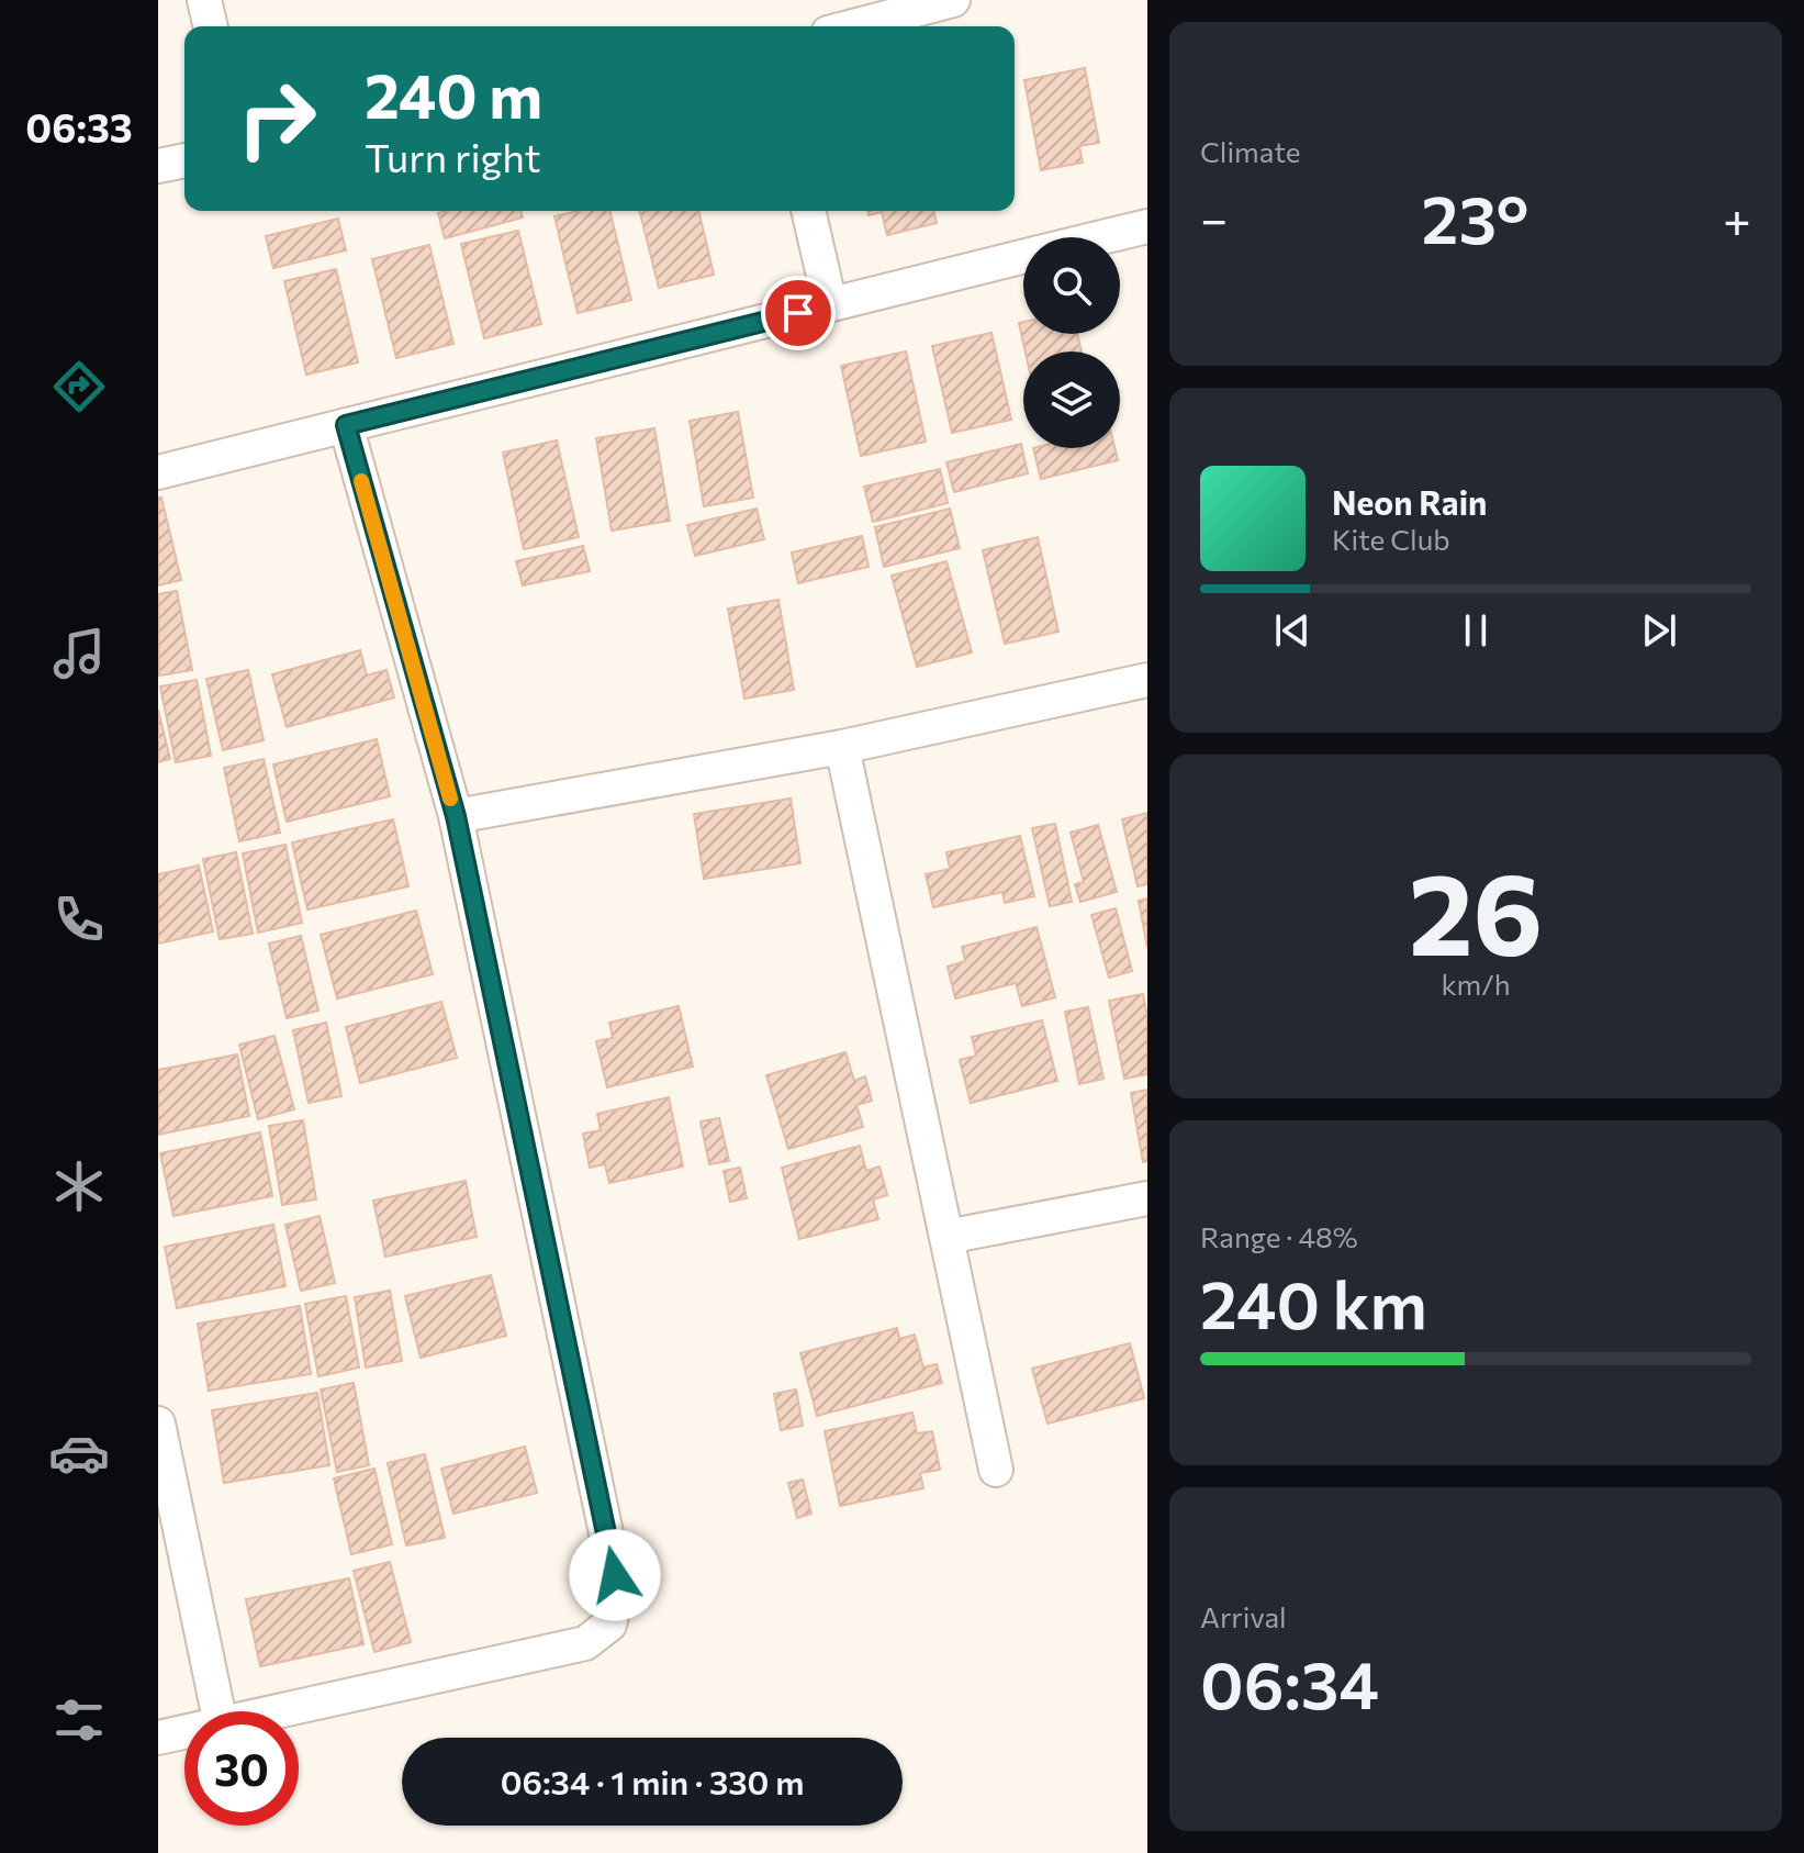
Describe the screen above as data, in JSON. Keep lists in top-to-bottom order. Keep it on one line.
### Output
{"page":{"tabs":"06:33","tile":["Climate",["26","km/h"],["Range · 48%","240 km"],["Arrival","06:34"]],"turn":["240 m","Turn right"],"heat":["−","23°","+"],"song":["Neon Rain","Kite Club"],"limit":"30","trip":"06:34 · 1 min · 330 m"}}
